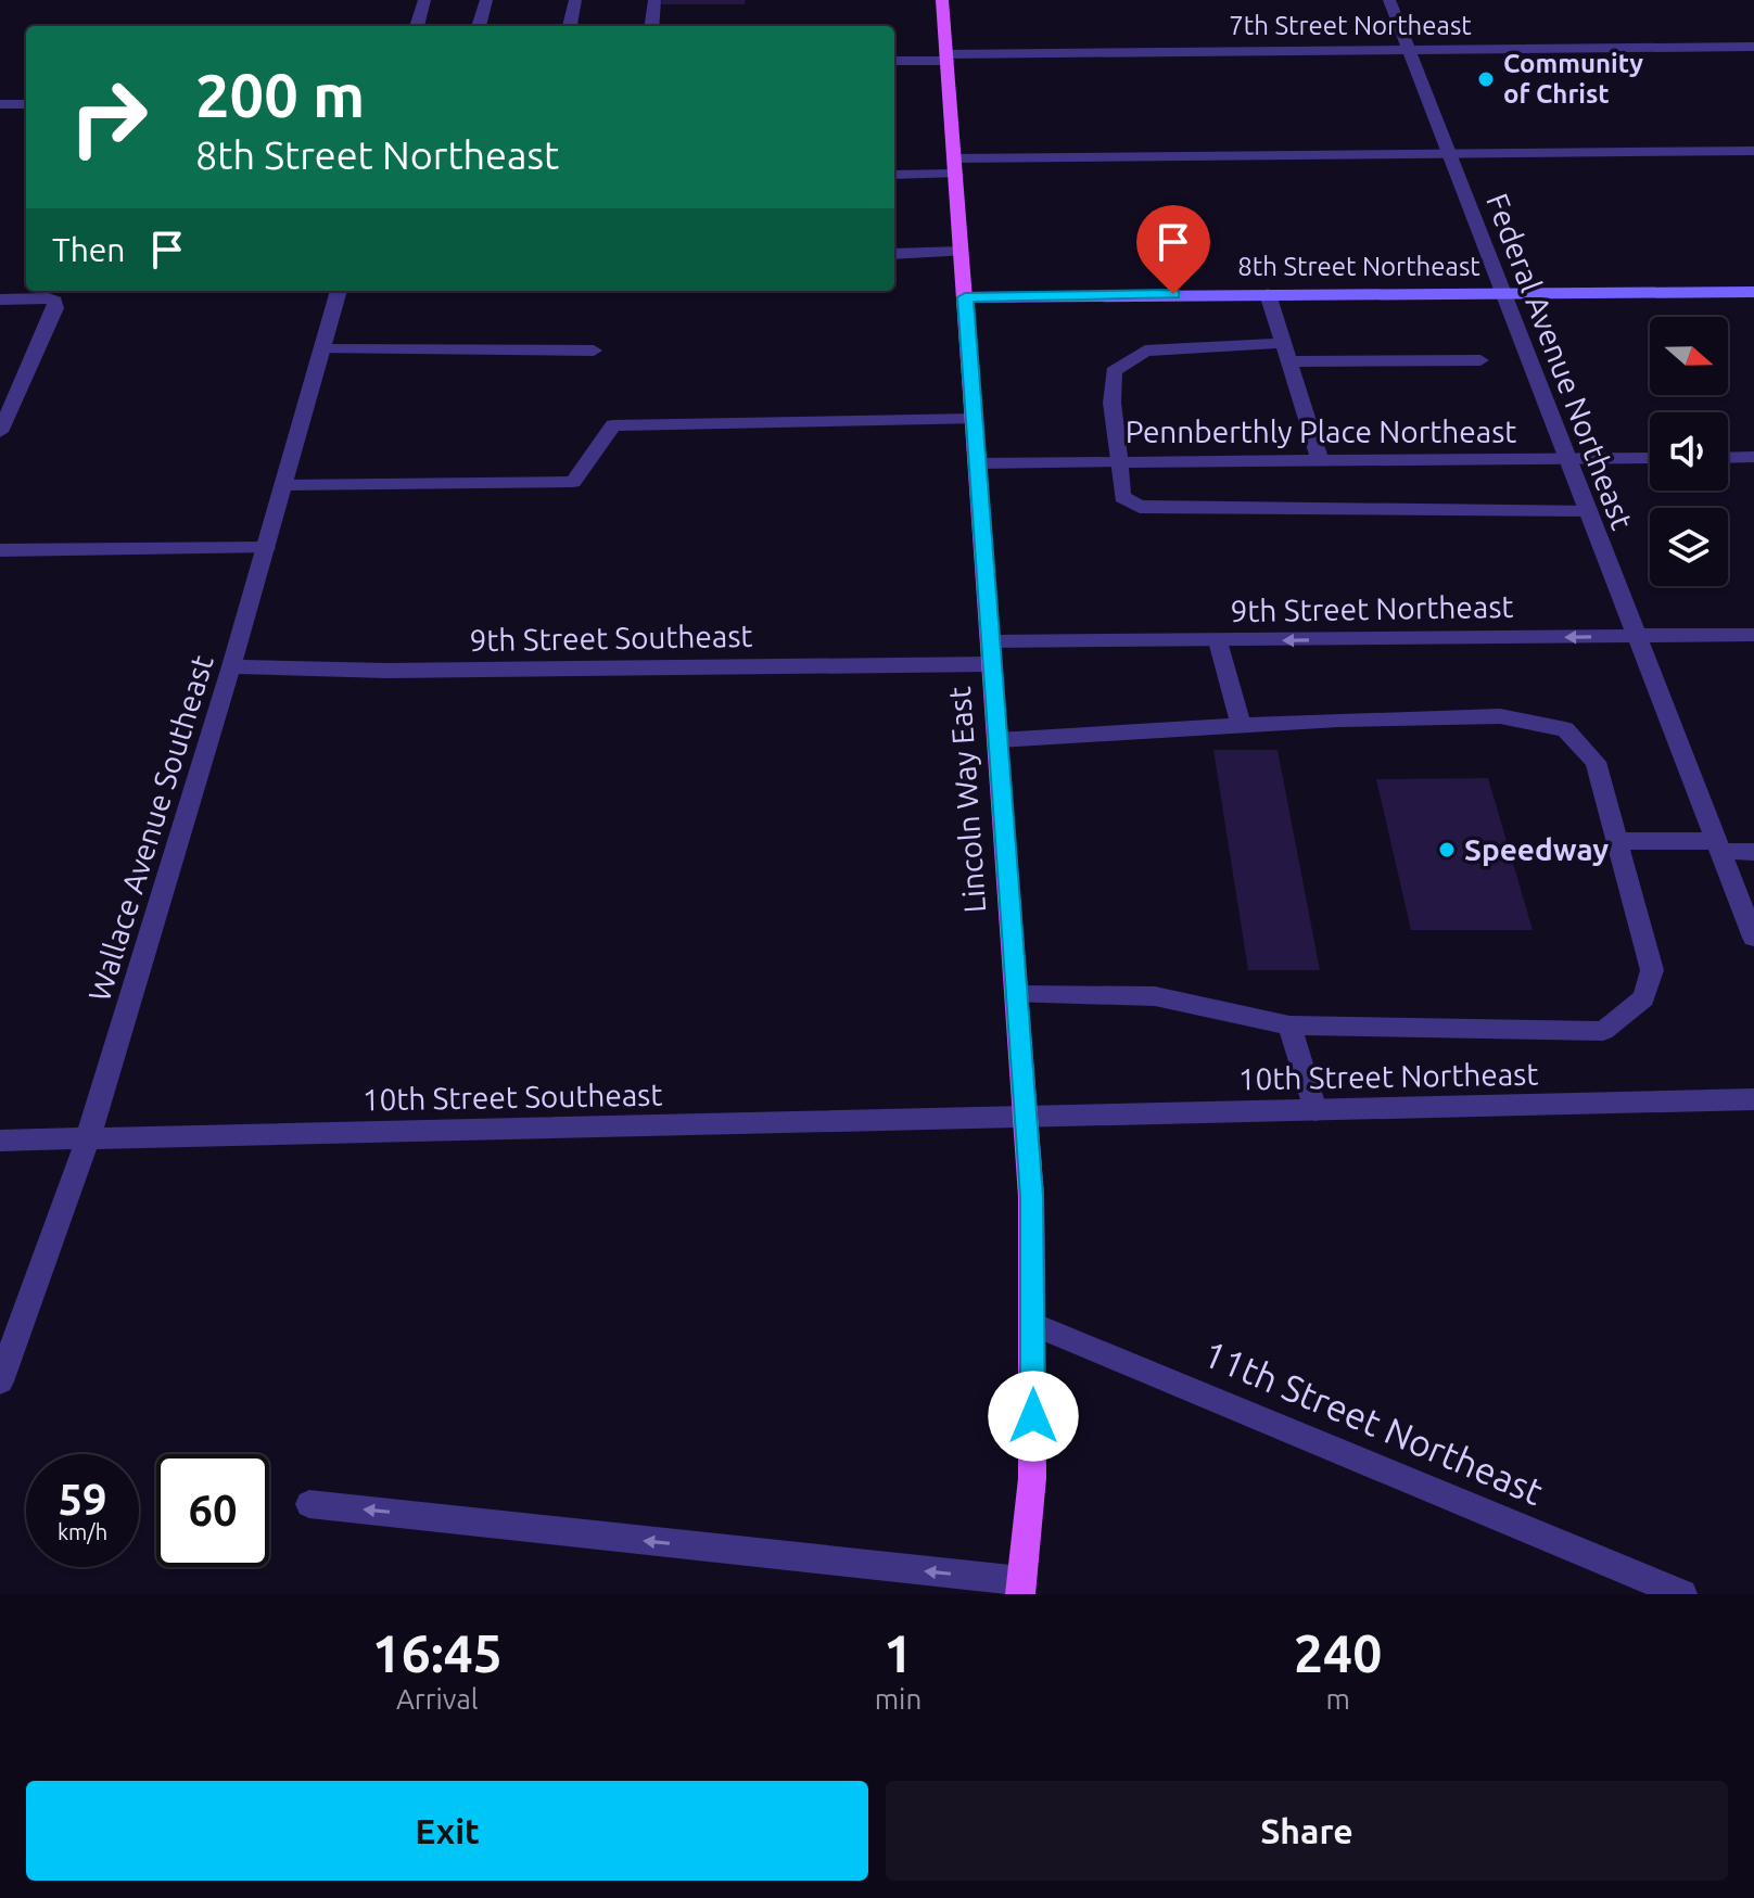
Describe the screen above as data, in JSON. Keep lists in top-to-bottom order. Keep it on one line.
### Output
{"streets":{"main road":["Lincoln Way East"],"street":["7th Street Northeast","8th Street Northeast","Federal Avenue Northeast","Pennberthly Place Northeast","9th Street Northeast","9th Street Southeast","Wallace Avenue Southeast","10th Street Northeast","10th Street Southeast","11th Street Northeast"]},"crossings":[["7th Street Northeast","Federal Avenue Northeast"],["7th Street Northeast","Lincoln Way East"],["8th Street Northeast","Federal Avenue Northeast"],["8th Street Northeast","Lincoln Way East"],["Federal Avenue Northeast","Pennberthly Place Northeast"],["Federal Avenue Northeast","9th Street Northeast"],["Pennberthly Place Northeast","Lincoln Way East"],["9th Street Northeast","Lincoln Way East"],["9th Street Southeast","Lincoln Way East"],["9th Street Southeast","Wallace Avenue Southeast"],["Lincoln Way East","10th Street Northeast"],["Lincoln Way East","10th Street Southeast"],["Lincoln Way East","11th Street Northeast"],["Wallace Avenue Southeast","10th Street Southeast"],["10th Street Northeast","10th Street Southeast"]],"places":["Community of Christ","Speedway"],"north":"right","page":{"turn":["200 m","8th Street Northeast"],"then":"Then","speed":"59 km/h","limit":"60","eta":["16:45","Arrival","1","min","240","m"],"buttons":["Exit","Share"]}}
